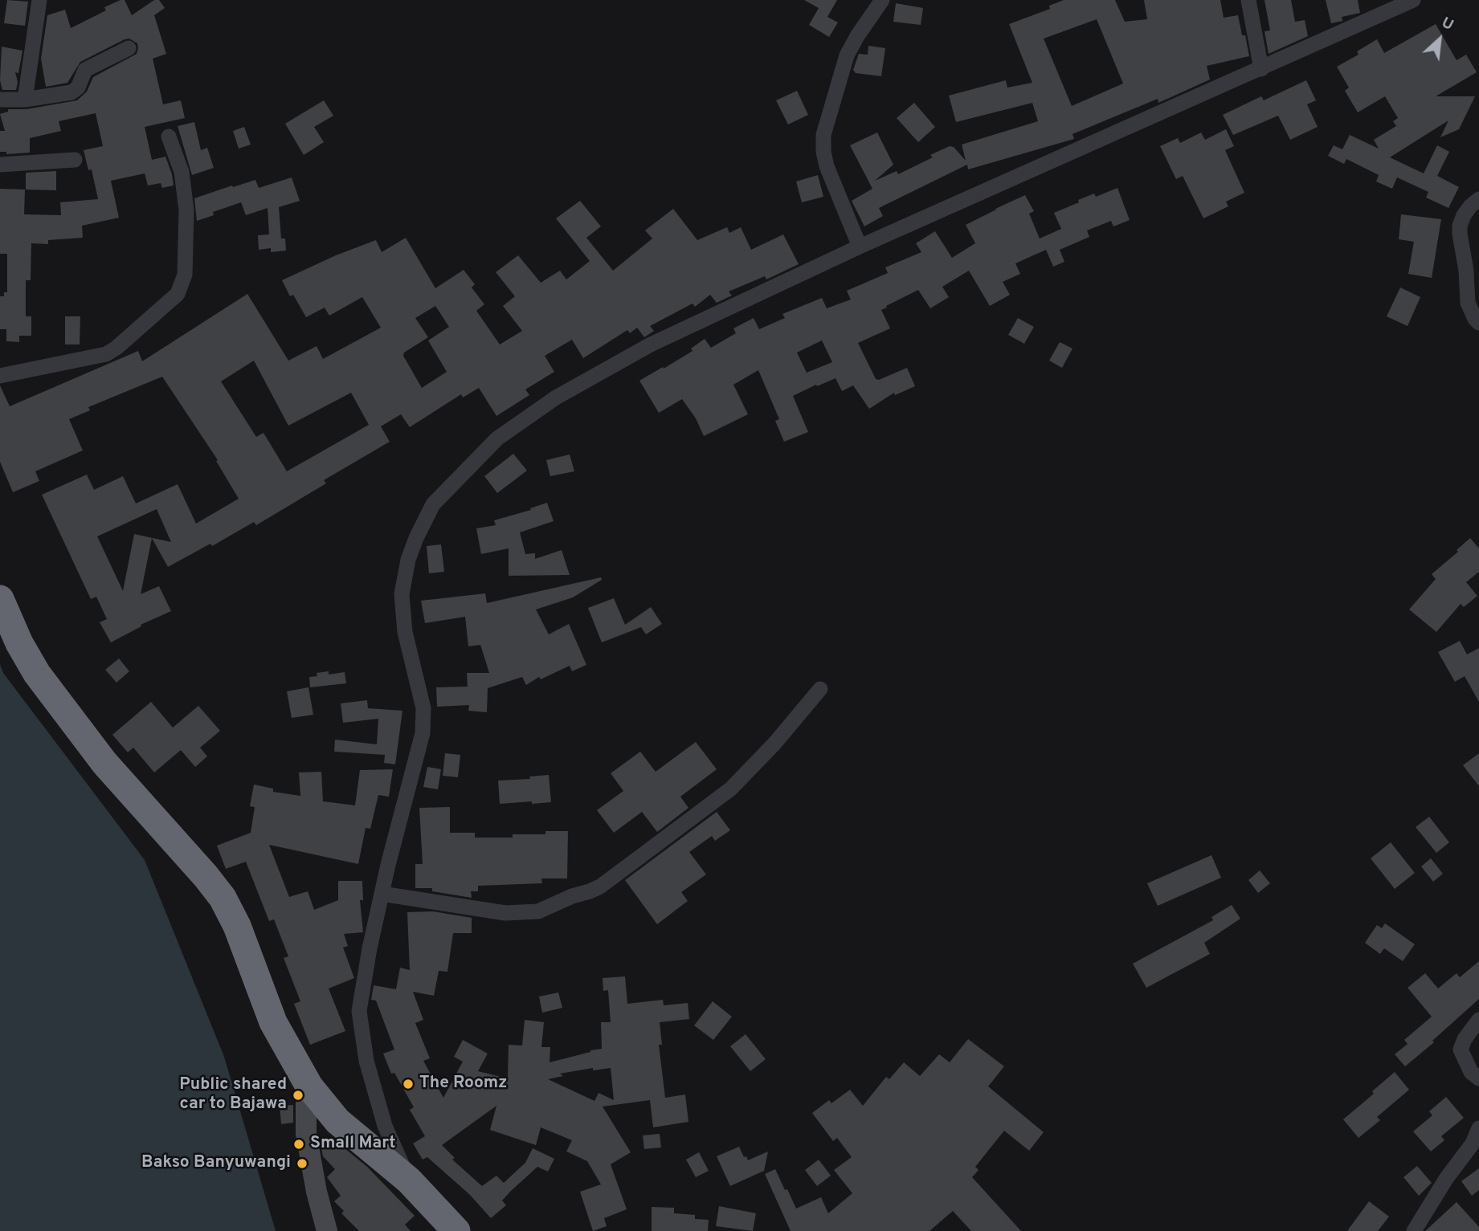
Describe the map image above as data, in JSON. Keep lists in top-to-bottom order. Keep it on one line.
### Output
{"places":["The Roomz","Public shared car to Bajawa","Small Mart","Bakso Banyuwangi"],"north":"top right"}
